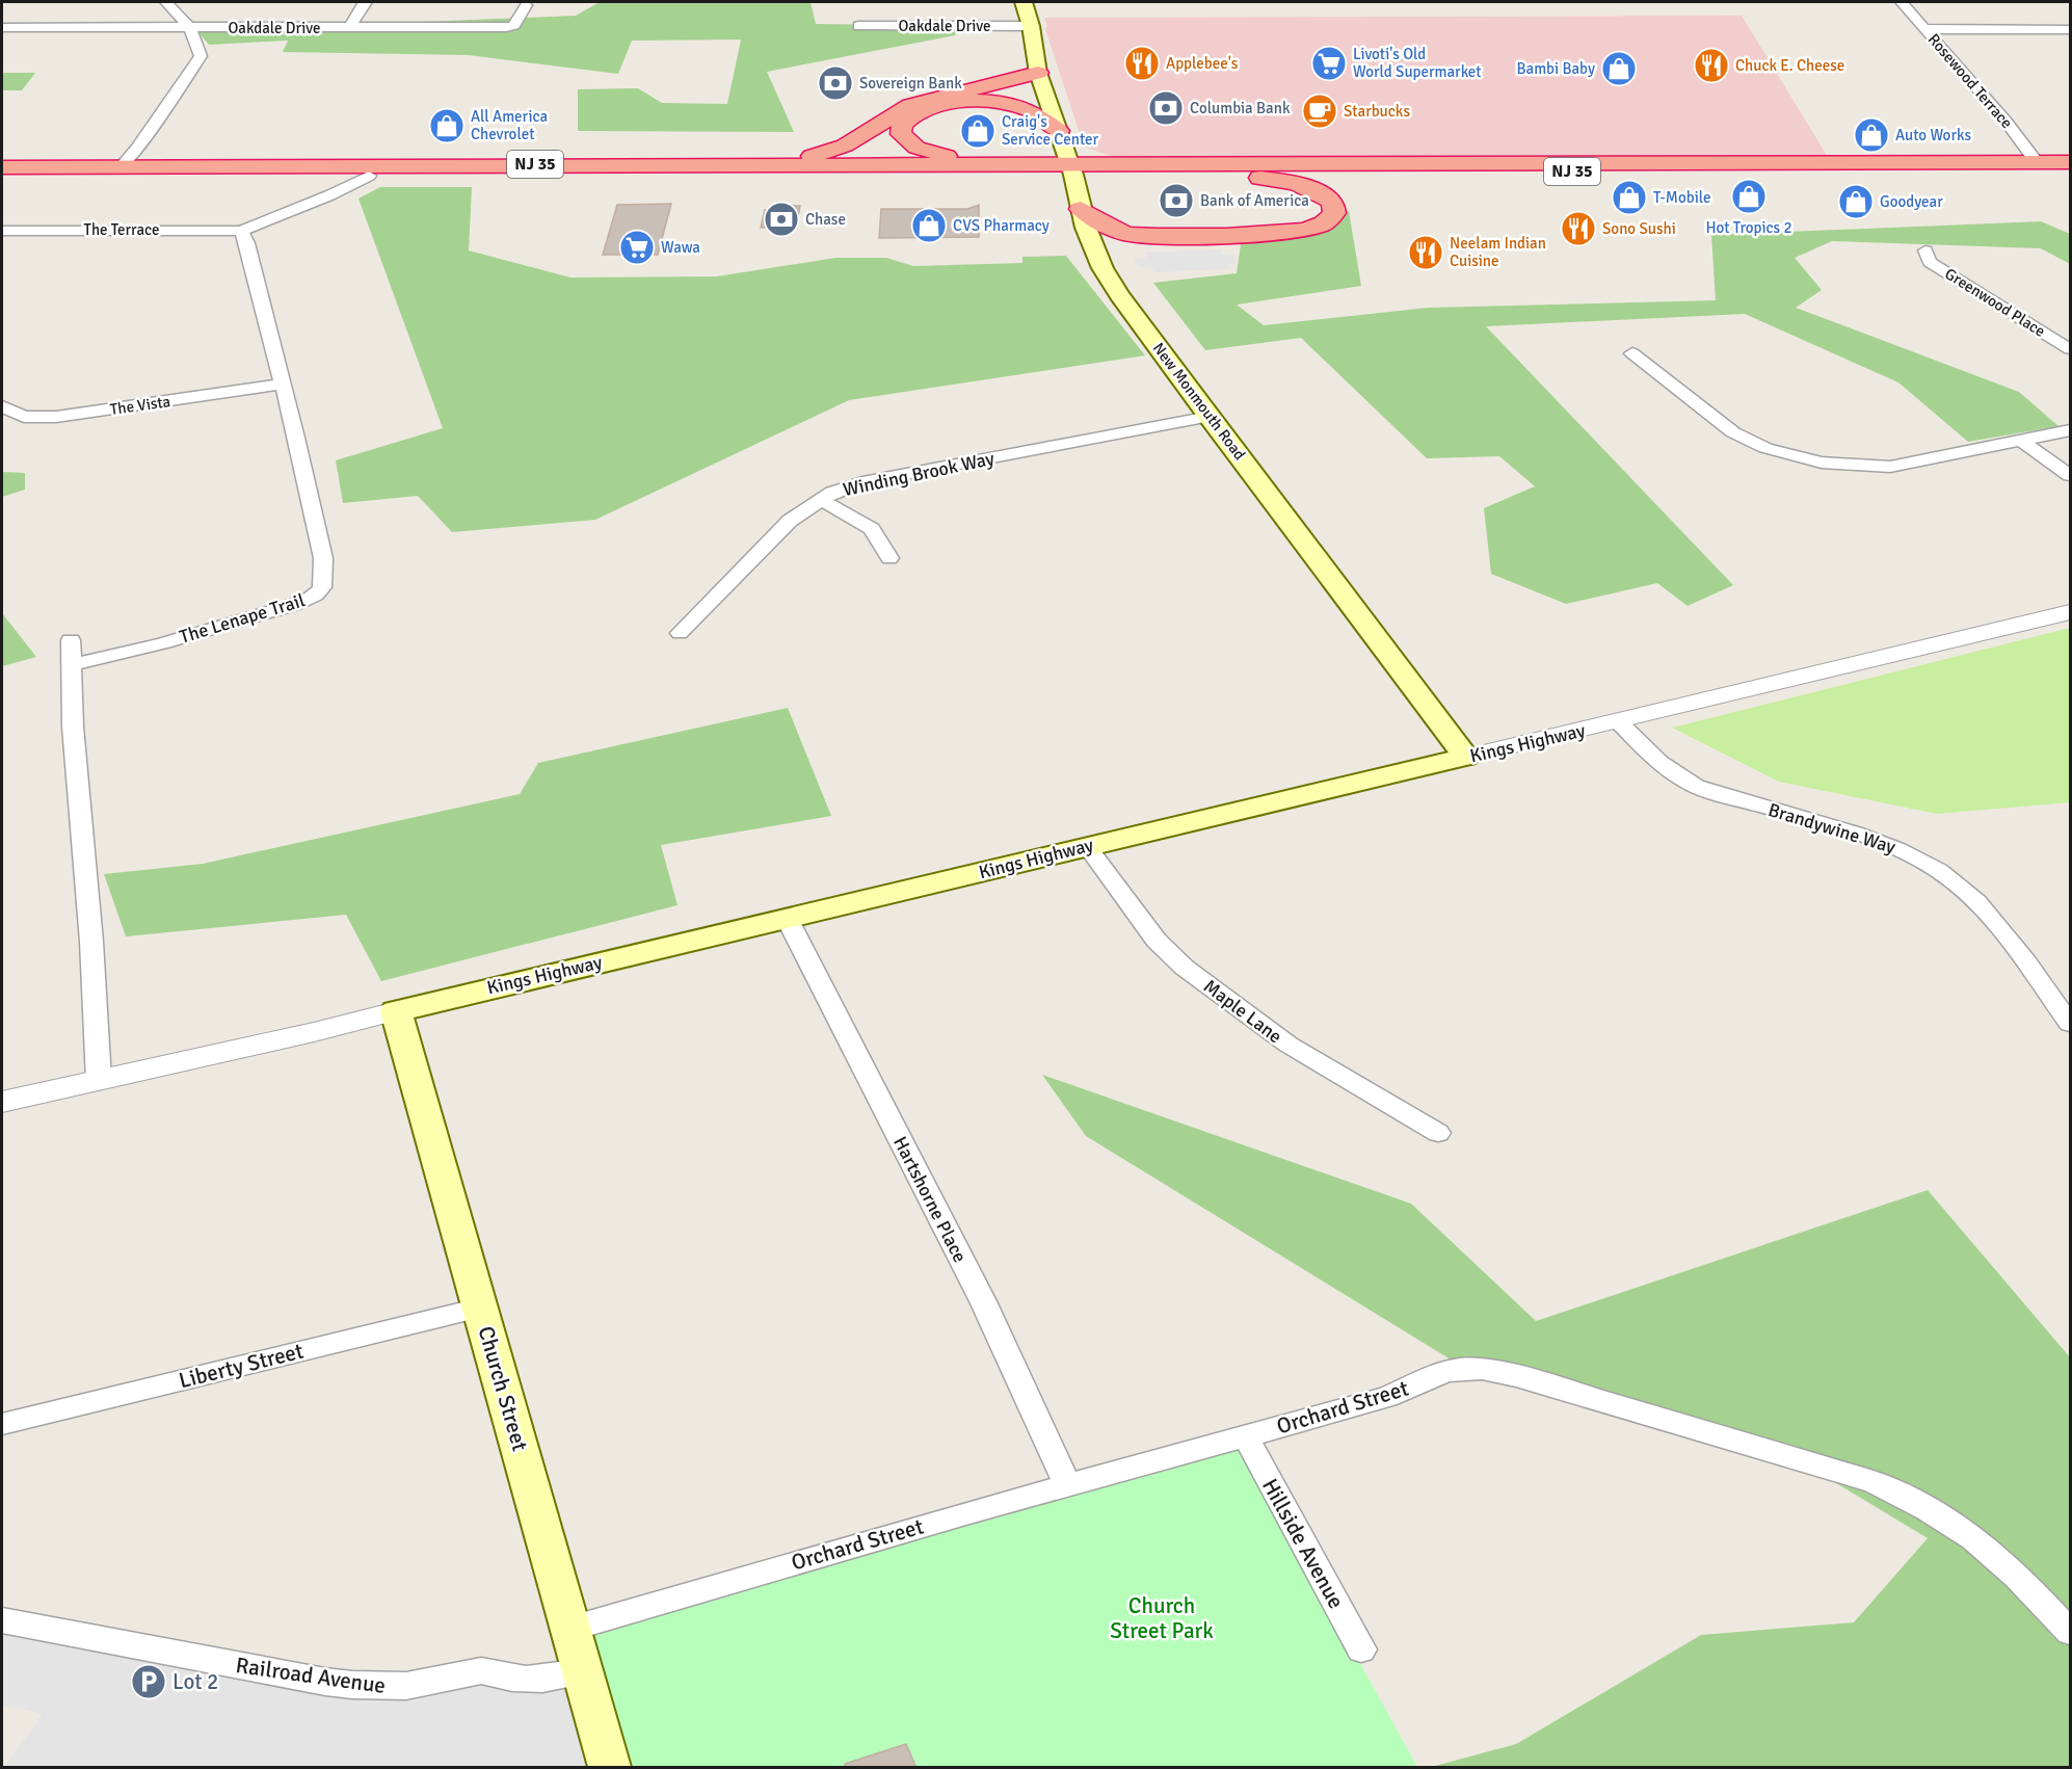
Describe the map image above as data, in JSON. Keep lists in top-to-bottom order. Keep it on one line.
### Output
{"streets":{"highway":["NJ 35"],"main road":["New Monmouth Road","Kings Highway","Church Street"],"street":["Oakdale Drive","Rosewood Terrace","The Terrace","Greenwood Place","The Vista","Winding Brook Way","The Lenape Trail","Brandywine Way","Maple Lane","Hartshorne Place","Liberty Street","Orchard Street","Hillside Avenue","Railroad Avenue"]},"crossings":[["Oakdale Drive","New Monmouth Road"],["Rosewood Terrace","NJ 35"],["NJ 35","New Monmouth Road"],["The Terrace","The Lenape Trail"],["New Monmouth Road","Winding Brook Way"],["New Monmouth Road","Kings Highway"],["The Vista","The Lenape Trail"],["Kings Highway","Brandywine Way"],["Kings Highway","Maple Lane"],["Kings Highway","Hartshorne Place"],["Kings Highway","Church Street"],["Hartshorne Place","Orchard Street"],["Liberty Street","Church Street"],["Church Street","Orchard Street"],["Church Street","Railroad Avenue"],["Orchard Street","Hillside Avenue"]],"parks":["Church Street Park"],"places":{"restaurant":["Applebee's","Chuck E. Cheese","Sono Sushi","Neelam Indian Cuisine"],"supermarket":["Livoti's Old World Supermarket","Wawa"],"shop":["Bambi Baby","All America Chevrolet","Craig's Service Center","Auto Works","Hot Tropics 2","T-Mobile","Goodyear","CVS Pharmacy"],"bank":["Sovereign Bank","Columbia Bank","Bank of America","Chase"],"cafe":["Starbucks"],"parking":["Lot 2"]}}
